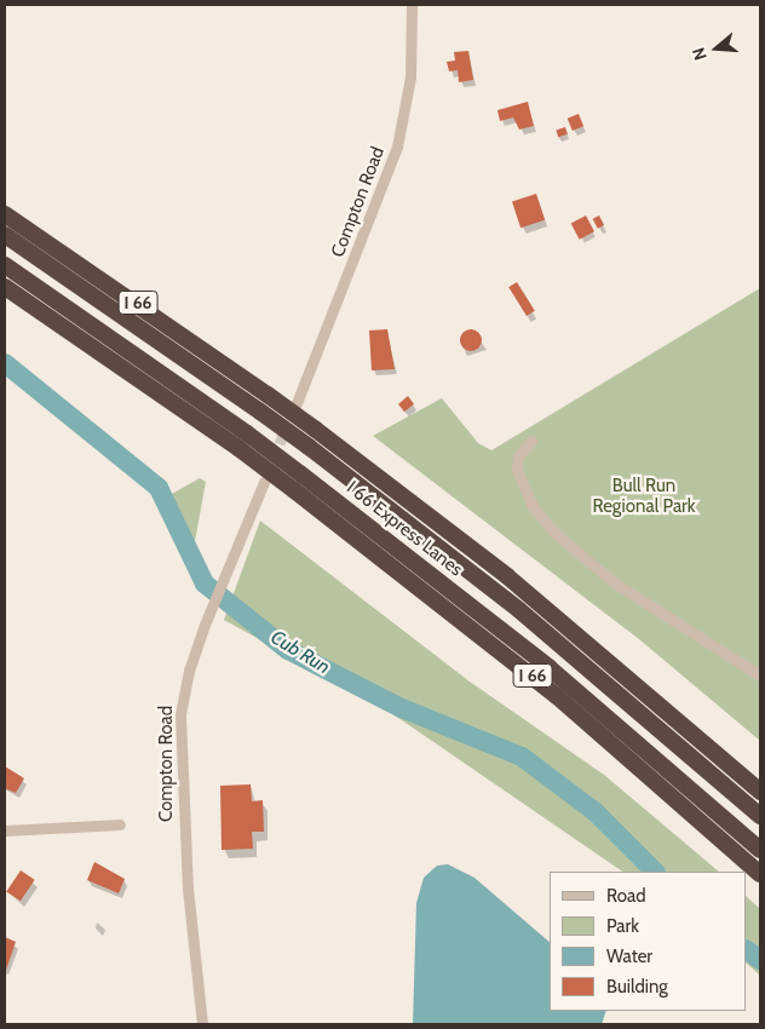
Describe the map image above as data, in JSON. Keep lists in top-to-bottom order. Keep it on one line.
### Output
{"streets":{"highway":["I 66","I 66 Express Lanes"],"street":["Compton Road"]},"water":["Cub Run"],"parks":["Bull Run Regional Park"],"legend":["Road","Park","Water","Building"],"north":"left"}
